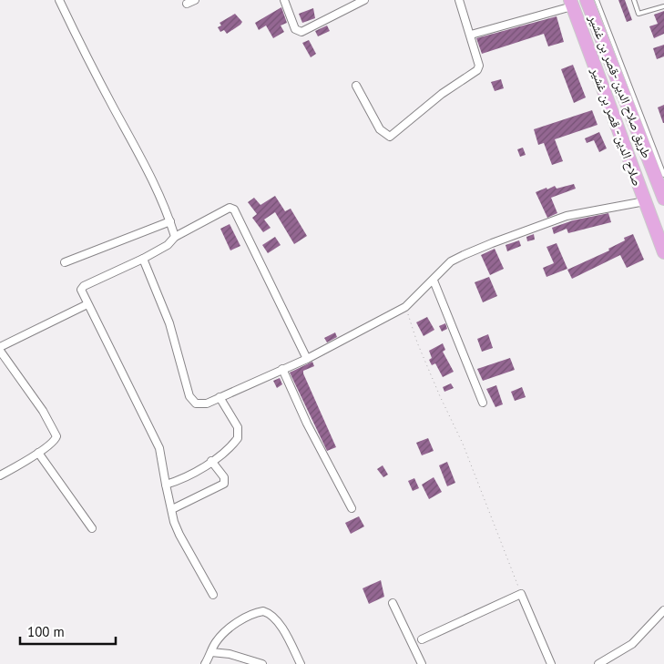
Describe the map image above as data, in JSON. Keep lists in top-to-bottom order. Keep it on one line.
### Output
{"streets":{"highway":["طريق صلاح الدين -قصر بن غشير","صلاح الدين - قصر بن غشير"]},"scale_bar":"100 m"}
